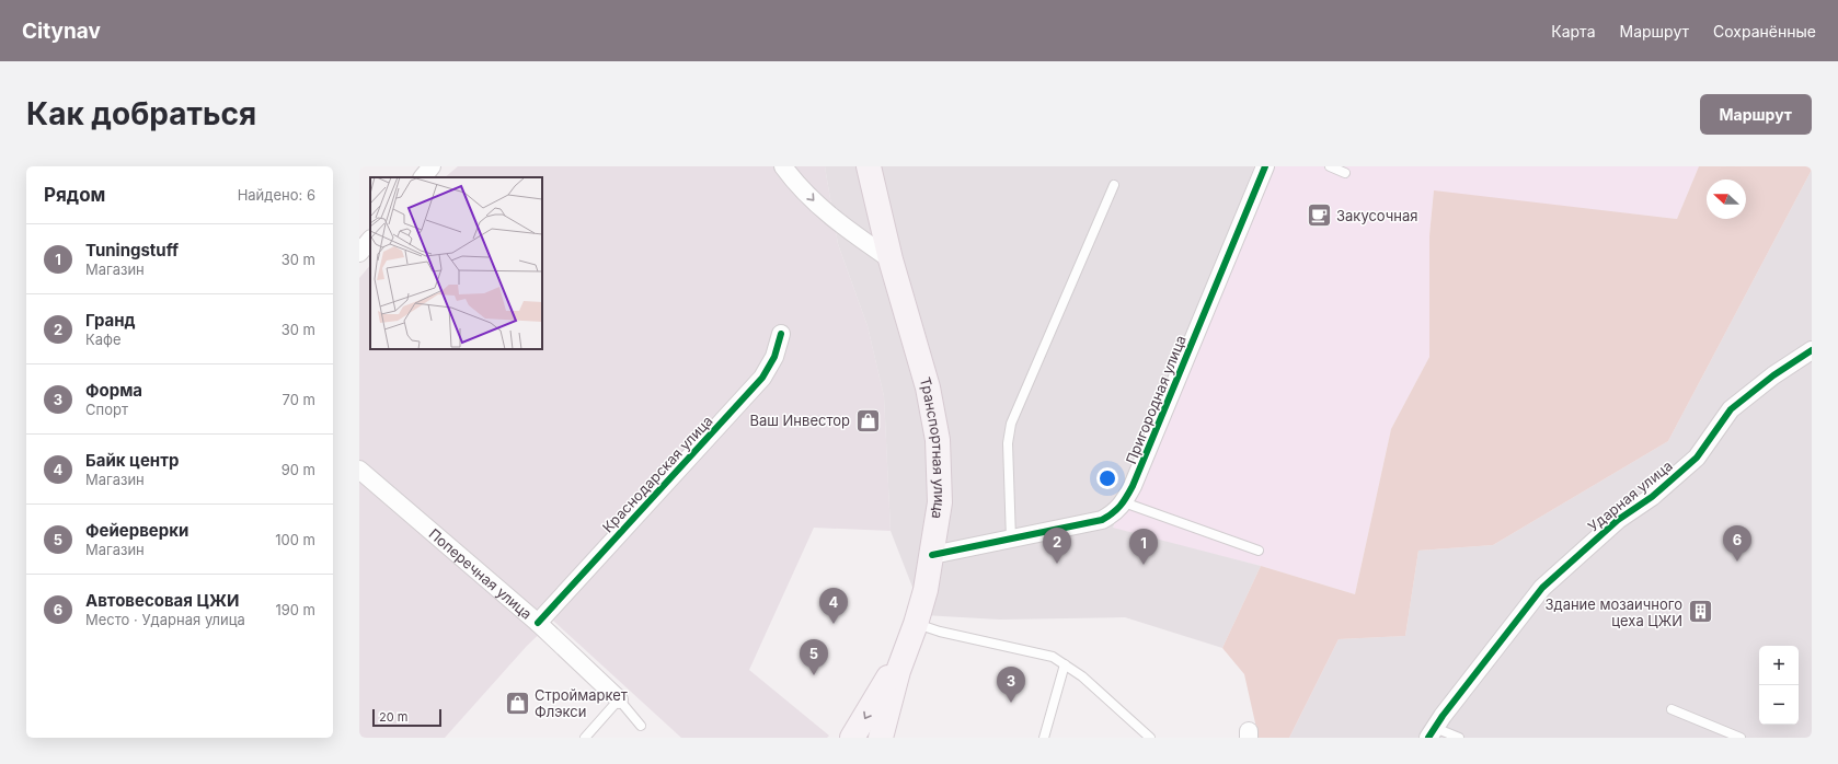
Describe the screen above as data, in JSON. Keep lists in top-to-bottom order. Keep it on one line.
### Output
{"streets":{"main road":["Транспортная улица"],"street":["Пригородная улица","Краснодарская улица","Ударная улица","Поперечная улица"]},"crossings":[["Пригородная улица","Транспортная улица"],["Краснодарская улица","Поперечная улица"]],"places":{"cafe":["Закусочная"],"shop":["Ваш Инвестор","Строймаркет Флэкси"],"building":["Здание мозаичного цеха ЦЖИ"]},"scale_bar":"20 m","north":"left","page":{"header":"Citynav","nav":["Карта","Маршрут","Сохранённые"],"buttons":"Маршрут","title":"Как добраться","heading":["Рядом","Найдено: 6"],"list":[{"mark":"1","name":"Tuningstuff","note":"Магазин","value":"30 m"},{"mark":"2","name":"Гранд","note":"Кафе","value":"30 m"},{"mark":"3","name":"Форма","note":"Спорт","value":"70 m"},{"mark":"4","name":"Байк центр","note":"Магазин","value":"90 m"},{"mark":"5","name":"Фейерверки","note":"Магазин","value":"100 m"},{"mark":"6","name":"Автовесовая ЦЖИ","note":"Место · Ударная улица","value":"190 m"}],"pins":["6","2","1","4","5","3"],"map_buttons":["+","−"],"scale":"20 m"}}
